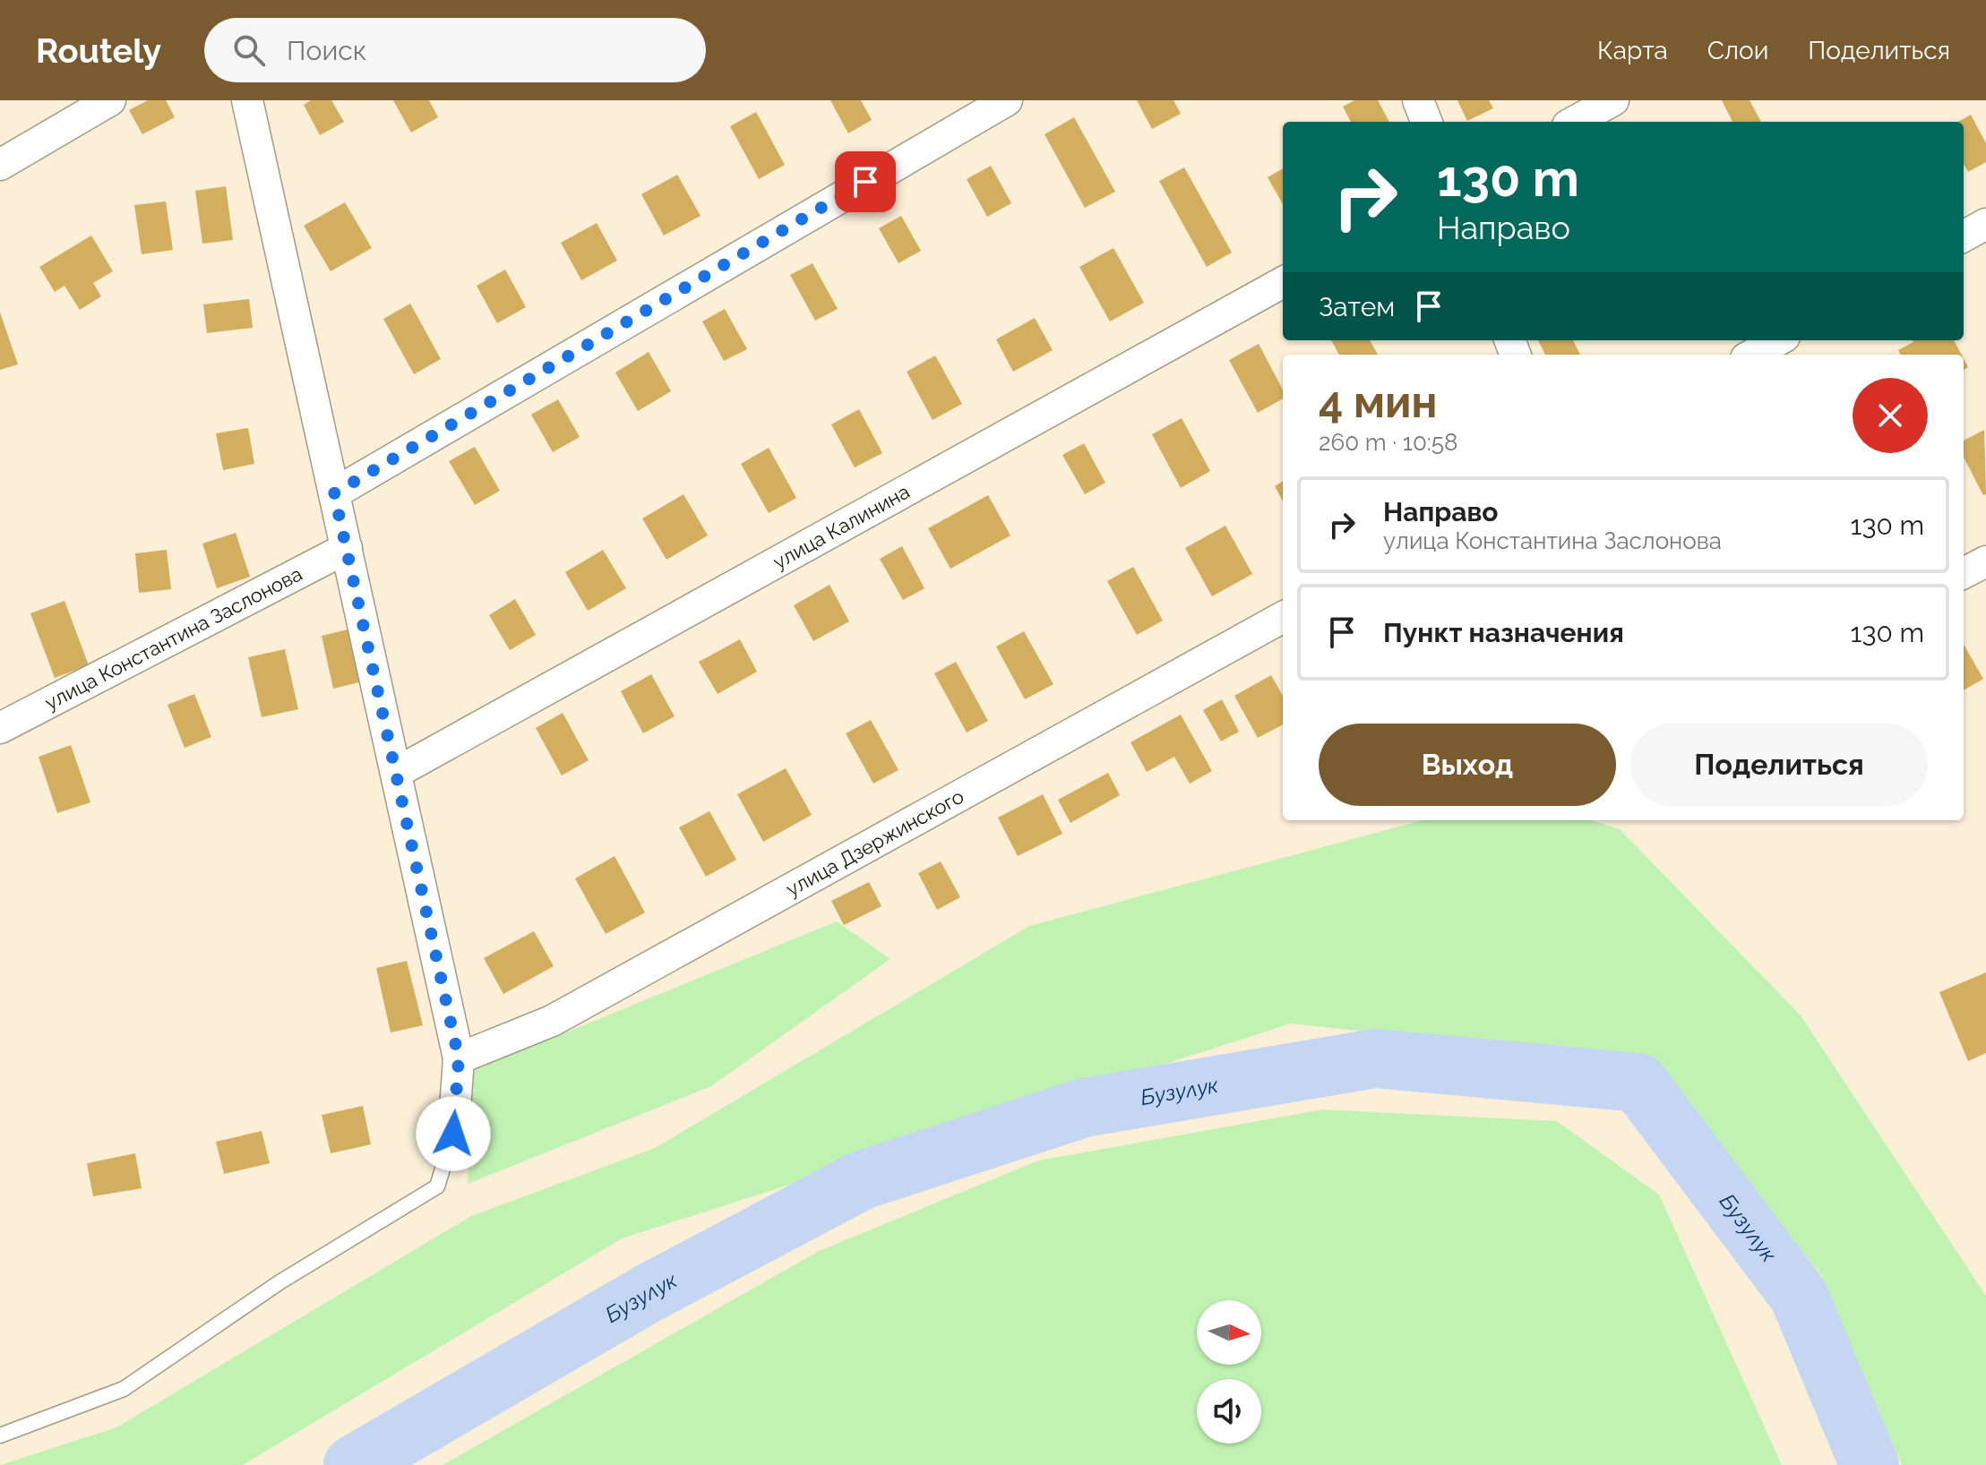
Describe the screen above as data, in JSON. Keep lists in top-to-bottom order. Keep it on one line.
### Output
{"streets":{"street":["улица Калинина","улица Константина Заслонова","улица Дзержинского"]},"water":["Бузулук"],"north":"right","page":{"header":"Routely","search":"Поиск","nav":["Карта","Слои","Поделиться"],"turn":["130 m","Направо"],"then":"Затем","heading":["4 мин","260 m · 10:58"],"list":[{"name":"Направо","note":"улица Константина Заслонова","value":"130 m"},{"name":"Пункт назначения","value":"130 m"}],"buttons":["Выход","Поделиться"]}}
